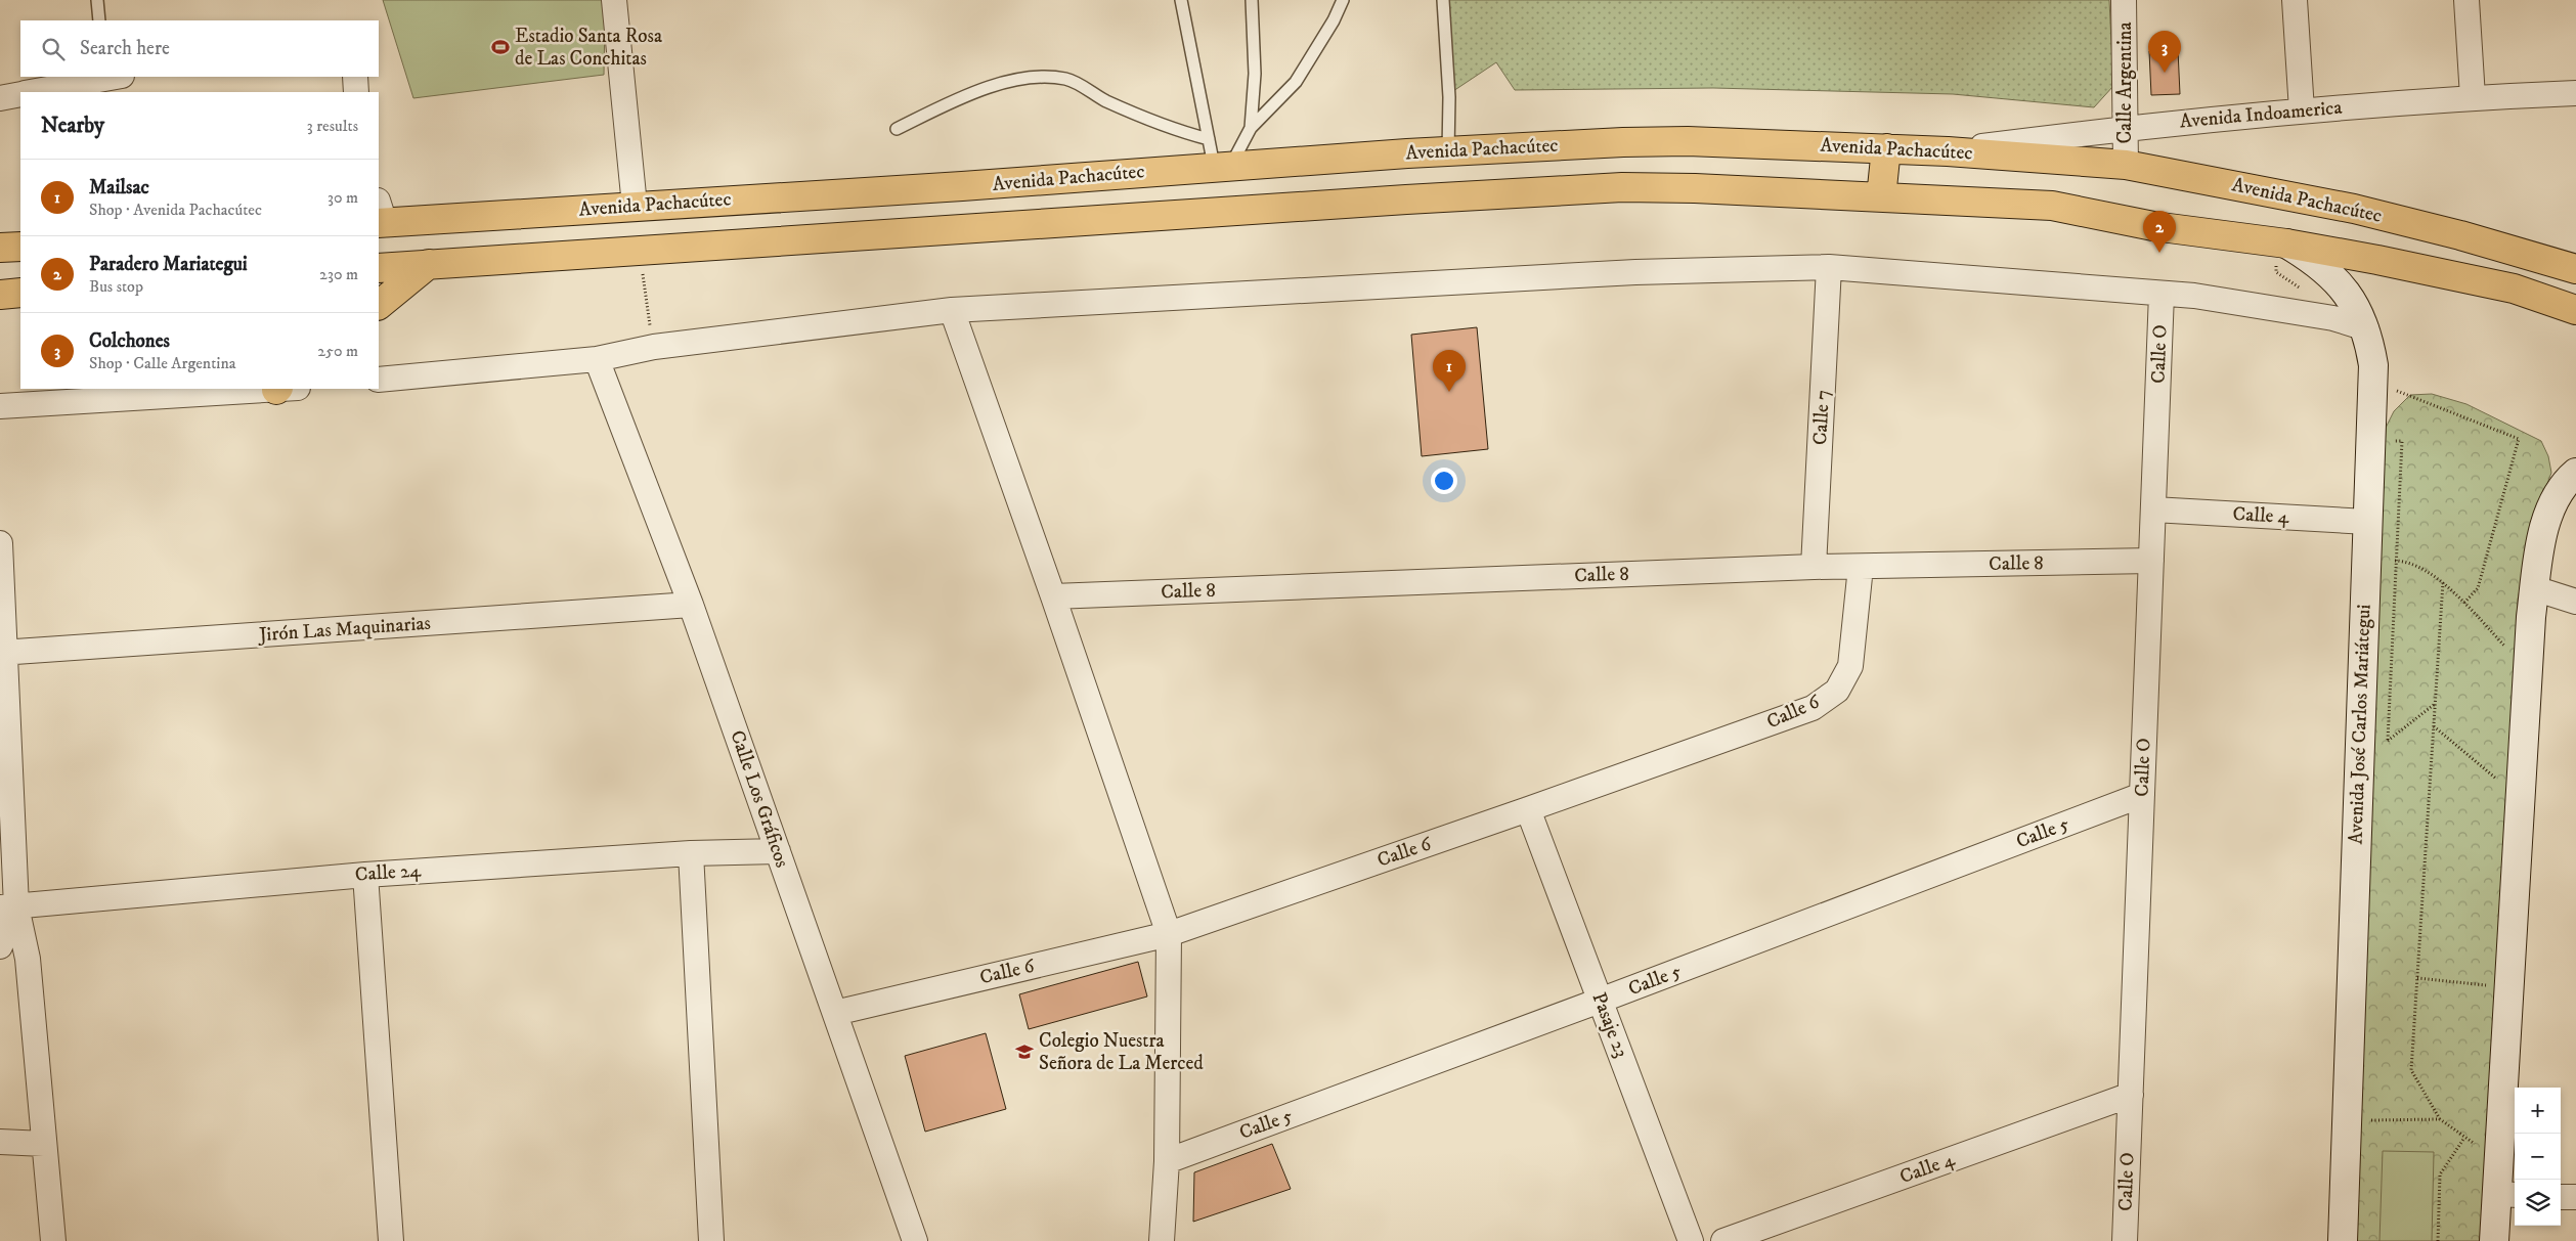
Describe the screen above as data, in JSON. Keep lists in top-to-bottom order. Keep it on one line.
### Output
{"streets":{"main road":["Avenida Pachacútec"],"street":["Calle Argentina","Avenida Indoamerica","Calle O","Calle 7","Calle 4","Calle 8","Jirón Las Maquinarias","Calle 6","Avenida José Carlos Mariátegui","Calle Los Gráficos","Calle 5","Calle 24","Pasaje 23"]},"crossings":[["Calle Argentina","Avenida Indoamerica"],["Calle Argentina","Avenida Pachacútec"],["Avenida Indoamerica","Avenida Pachacútec"],["Calle O","Calle 4"],["Calle O","Calle 8"],["Calle O","Calle 5"],["Calle 7","Calle 8"],["Calle 4","Avenida José Carlos Mariátegui"],["Calle 8","Calle 6"],["Jirón Las Maquinarias","Calle Los Gráficos"],["Calle 6","Calle Los Gráficos"],["Calle 6","Pasaje 23"],["Calle Los Gráficos","Calle 24"],["Calle 5","Pasaje 23"]],"places":{"sports":["Estadio Santa Rosa de Las Conchitas"],"school or university":["Colegio Nuestra Señora de La Merced"]},"page":{"search":"Search here","pins":["3","2","1"],"heading":["Nearby","3 results"],"list":[{"mark":"1","name":"Mailsac","note":"Shop · Avenida Pachacútec","value":"30 m"},{"mark":"2","name":"Paradero Mariategui","note":"Bus stop","value":"230 m"},{"mark":"3","name":"Colchones","note":"Shop · Calle Argentina","value":"250 m"}],"map_buttons":["+","−"]}}
